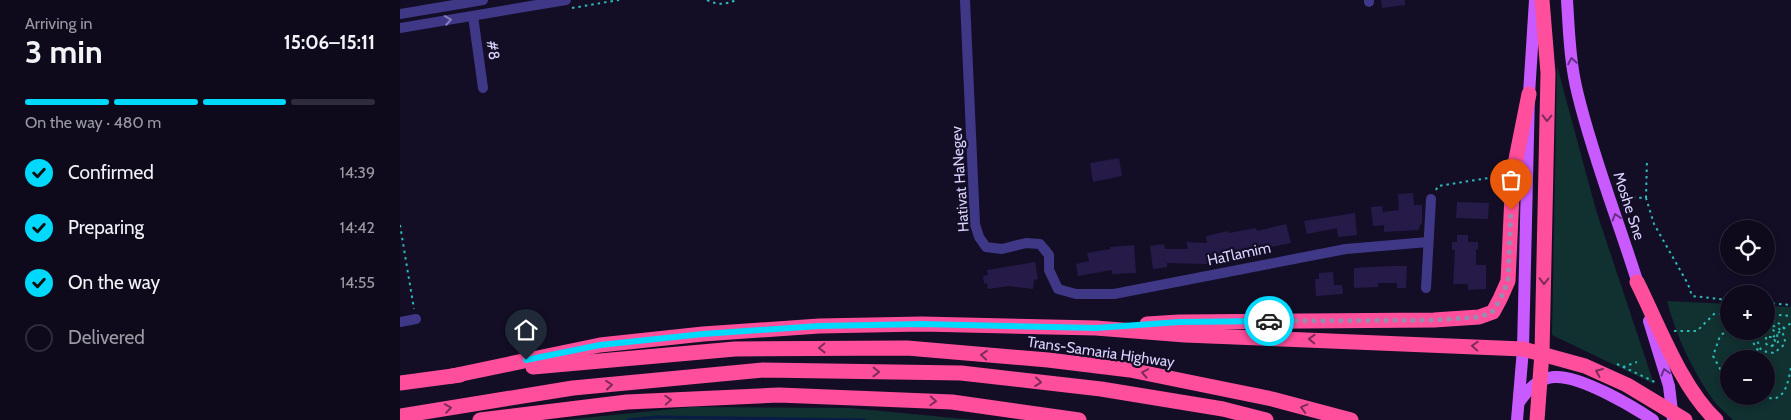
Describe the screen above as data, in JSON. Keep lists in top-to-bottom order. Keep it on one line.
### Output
{"streets":{"highway":["Trans-Samaria Highway"],"main road":["Moshe Sne"],"street":["#8","Hativat HaNegev","HaTlamim"]},"crossings":[["Hativat HaNegev","HaTlamim"]],"page":{"heading":["3 min","Arriving in","15:06–15:11"],"bar":"On the way · 480 m","list":[["Confirmed","14:39"],["Preparing","14:42"],["On the way","14:55"],"Delivered"],"map_buttons":["+","−"]}}
